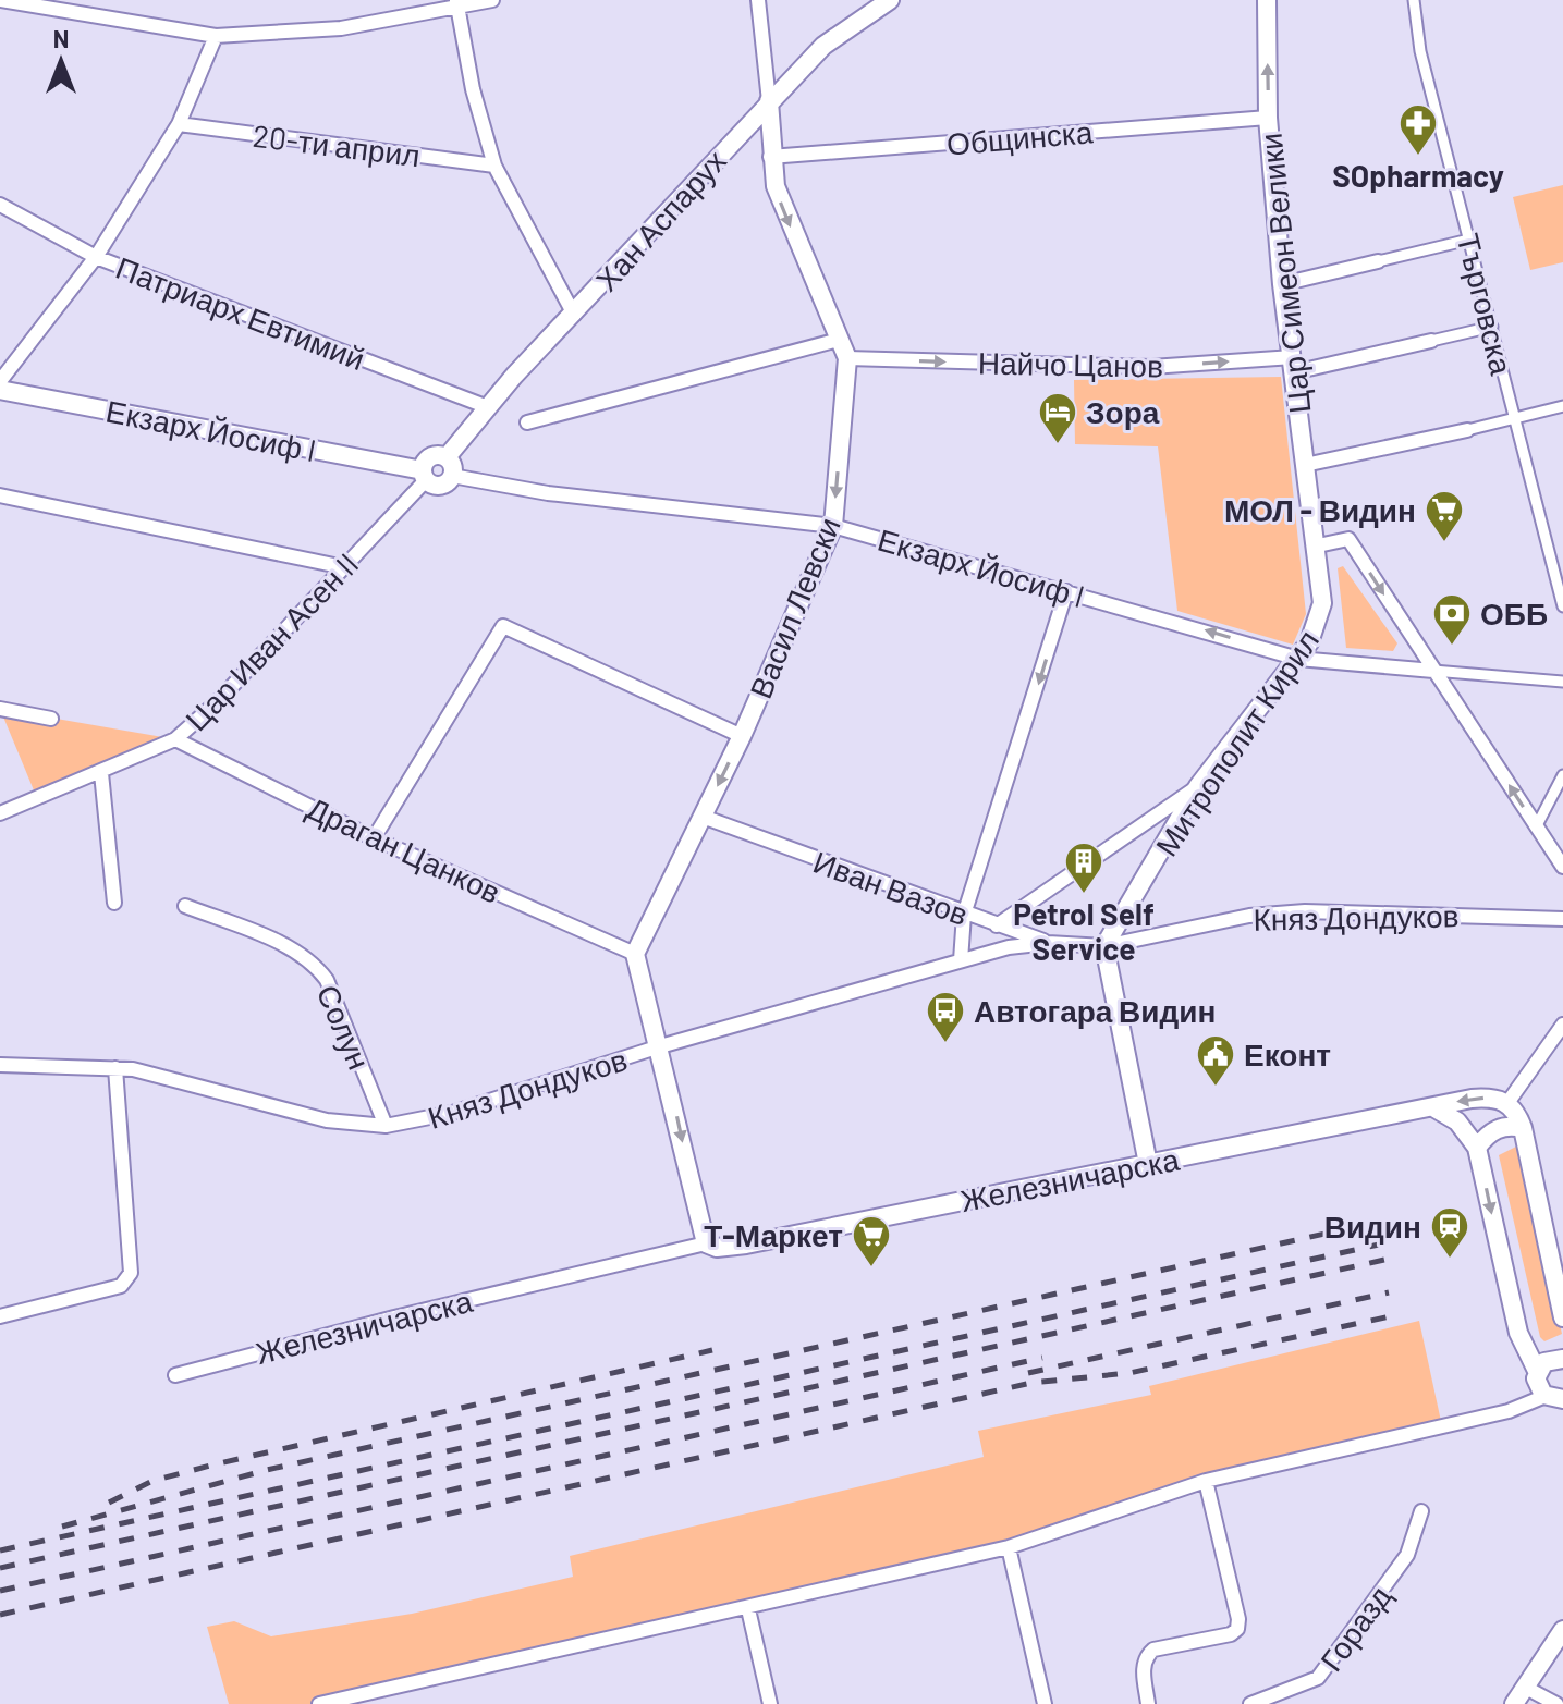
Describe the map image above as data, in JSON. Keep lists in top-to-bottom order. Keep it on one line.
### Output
{"streets":{"street":["Общинска","20-ти април","Хан Аспарух","Цар Симеон Велики","Търговска","Патриарх Евтимий","Найчо Цанов","Екзарх Йосиф I","Васил Левски","Цар Иван Асен II","Митрополит Кирил","Драган Цанков","Иван Вазов","Княз Дондуков","Солун","Железничарска","Горазд"]},"crossings":[["Общинска","Цар Симеон Велики"],["Хан Аспарух","Патриарх Евтимий"],["Хан Аспарух","Екзарх Йосиф I"],["Хан Аспарух","Цар Иван Асен II"],["Цар Симеон Велики","Найчо Цанов"],["Цар Симеон Велики","Митрополит Кирил"],["Найчо Цанов","Васил Левски"],["Екзарх Йосиф I","Васил Левски"],["Екзарх Йосиф I","Цар Иван Асен II"],["Екзарх Йосиф I","Митрополит Кирил"],["Васил Левски","Драган Цанков"],["Васил Левски","Иван Вазов"],["Цар Иван Асен II","Драган Цанков"],["Митрополит Кирил","Иван Вазов"],["Митрополит Кирил","Княз Дондуков"],["Иван Вазов","Княз Дондуков"],["Княз Дондуков","Солун"]],"one_way":["Найчо Цанов","Васил Левски"],"places":{"pharmacy":["SOpharmacy"],"hotel":["Зора"],"supermarket":["МОЛ - Видин","Т-Маркет"],"bank":["ОББ"],"building":["Petrol Self Service"],"bus stop":["Автогара Видин"],"public building":["Еконт"],"station":["Видин"]},"north":"top"}
